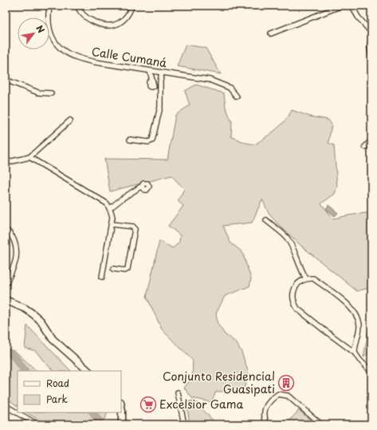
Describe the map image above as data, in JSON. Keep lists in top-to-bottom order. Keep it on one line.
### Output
{"streets":{"street":["Calle Cumaná"]},"places":{"building":["Conjunto Residencial Guasipati"],"supermarket":["Excelsior Gama"]},"legend":["Road","Park"],"north":"top right"}
